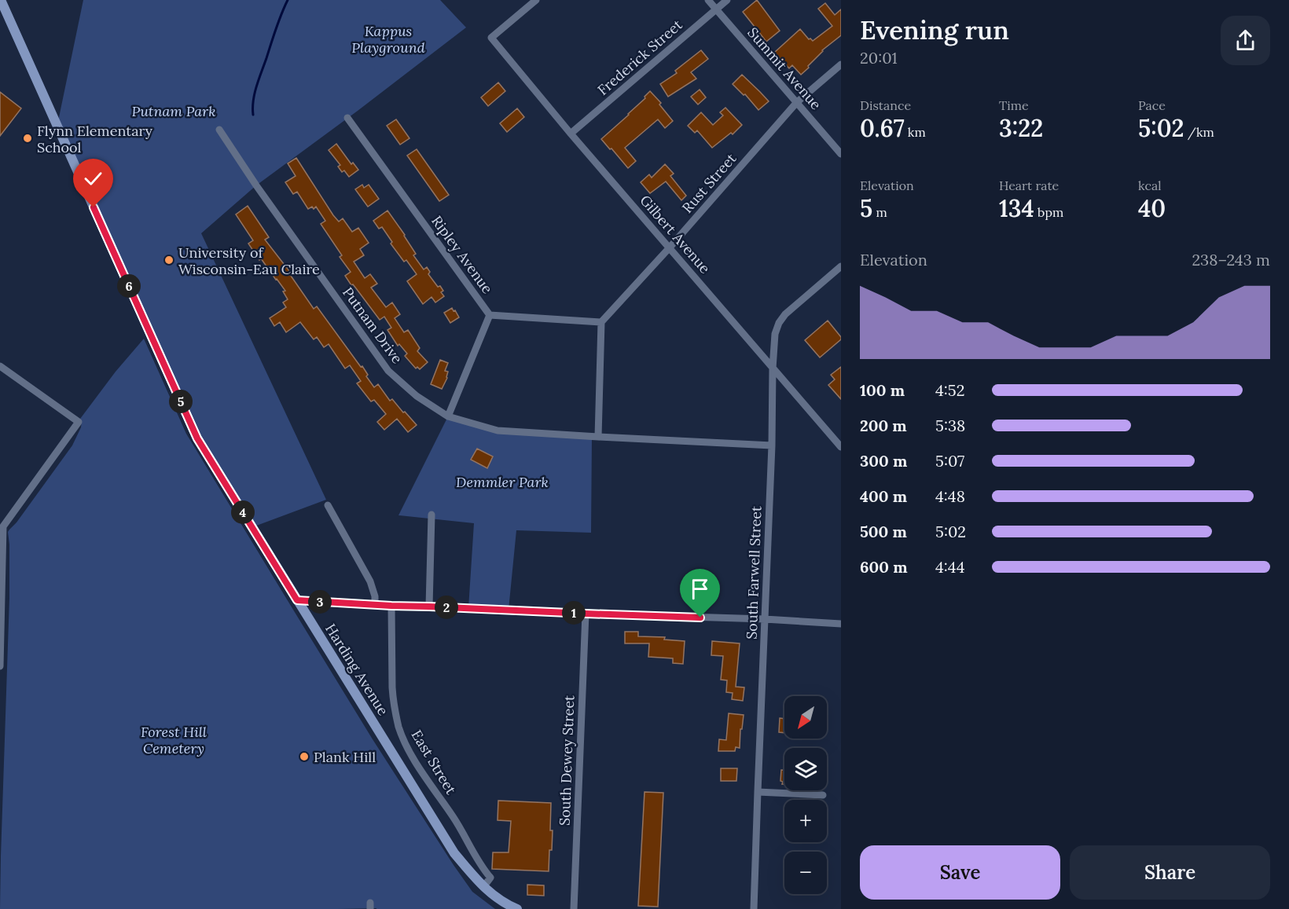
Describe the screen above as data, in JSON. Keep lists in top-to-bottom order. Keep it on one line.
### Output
{"streets":{"main road":["Harding Avenue"],"street":["Frederick Street","Summit Avenue","Rust Street","Gilbert Avenue","Ripley Avenue","Putnam Drive","South Farwell Street","South Dewey Street","East Street"]},"crossings":[["Frederick Street","Summit Avenue"],["Frederick Street","Gilbert Avenue"],["Summit Avenue","Rust Street"],["Rust Street","Gilbert Avenue"],["Rust Street","Ripley Avenue"],["Gilbert Avenue","South Farwell Street"],["Putnam Drive","South Farwell Street"],["Harding Avenue","East Street"]],"parks":["Kappus Playground","Putnam Park","Demmler Park","Forest Hill Cemetery"],"places":["Flynn Elementary School","University of Wisconsin-Eau Claire","Plank Hill"],"north":"bottom left","page":{"heading":["Evening run","20:01"],"stats":[["Distance","0.67 km"],["Time","3:22"],["Pace","5:02 /km"],["Elevation","5 m"],["Heart rate","134 bpm"],["kcal","40"]],"chart":["Elevation","238–243 m"],"pins":["6","5","4","3","2","1"],"list":[{"name":"100 m","note":"4:52"},{"name":"200 m","note":"5:38"},{"name":"300 m","note":"5:07"},{"name":"400 m","note":"4:48"},{"name":"500 m","note":"5:02"},{"name":"600 m","note":"4:44"}],"map_buttons":["+","−"],"buttons":["Save","Share"]}}
